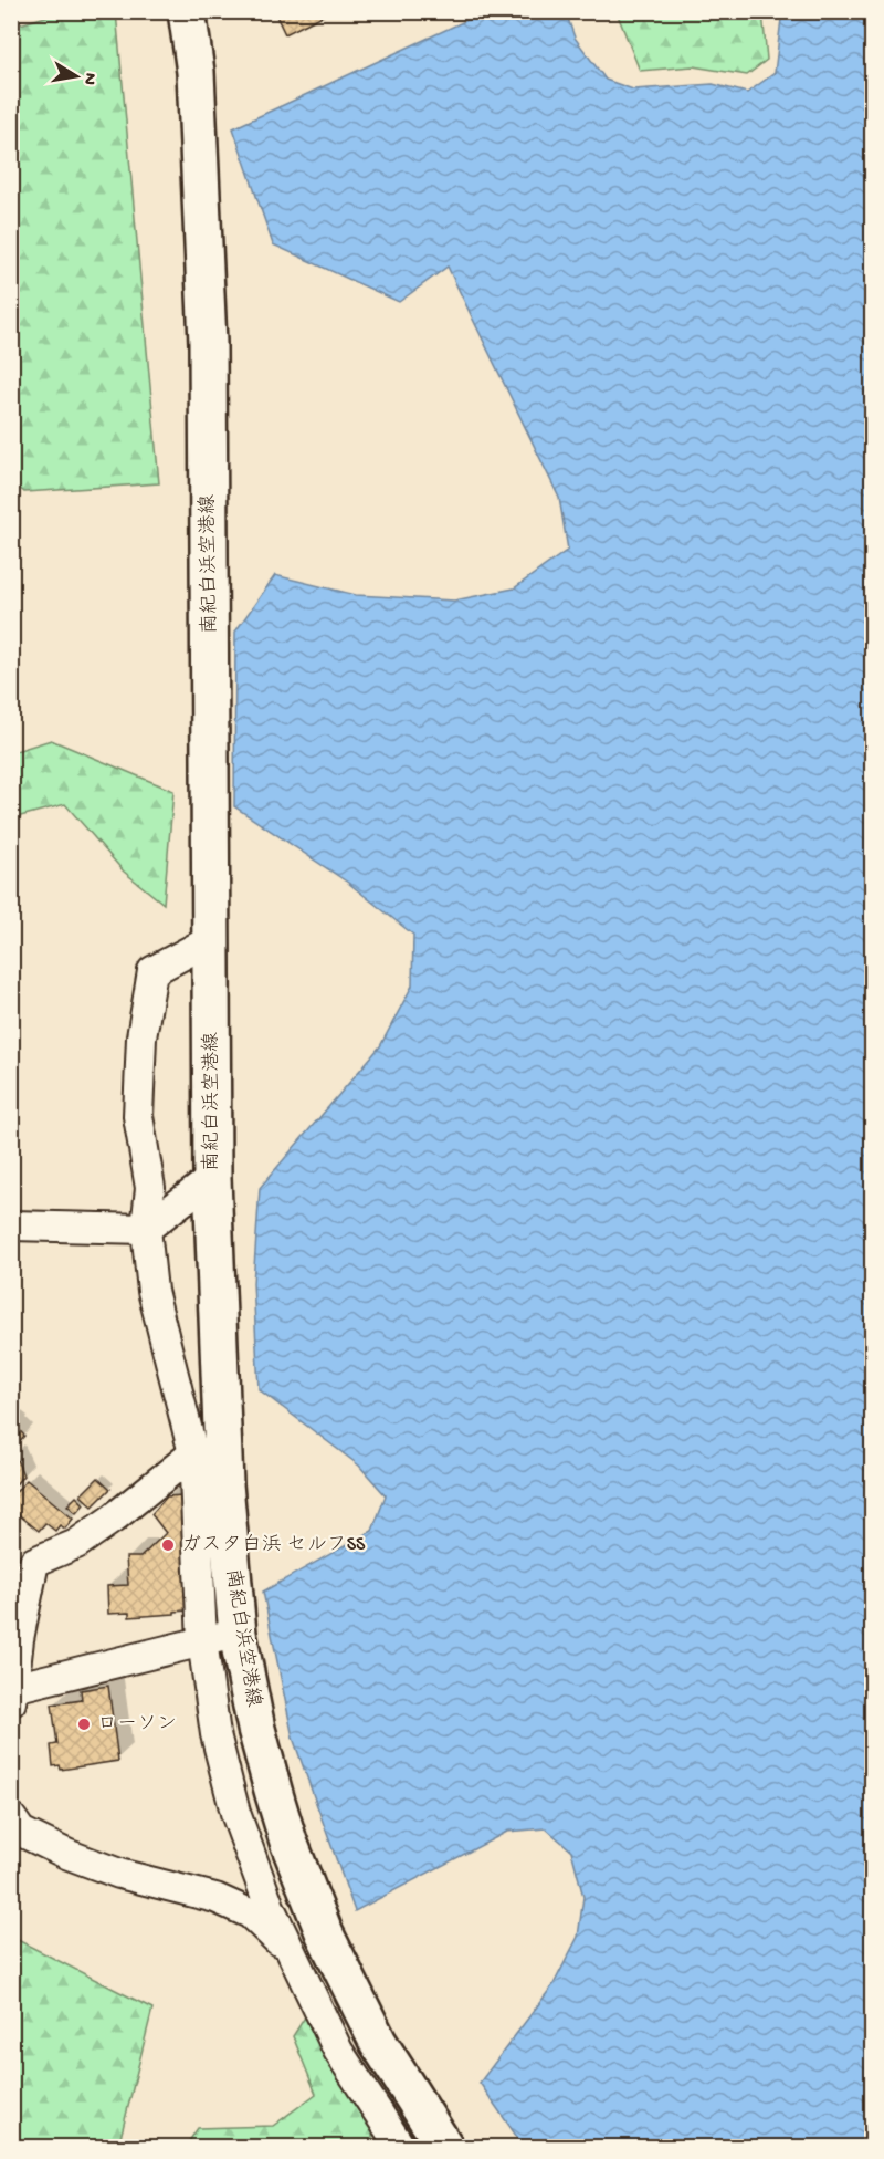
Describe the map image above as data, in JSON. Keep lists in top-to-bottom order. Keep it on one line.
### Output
{"streets":{"main road":["南紀白浜空港線"]},"places":["ガスタ白浜 セルフSS","ローソン"],"north":"right"}
